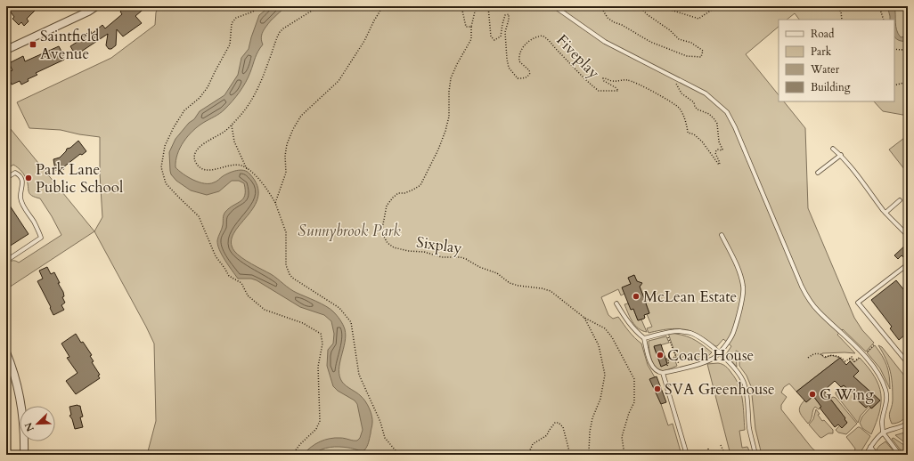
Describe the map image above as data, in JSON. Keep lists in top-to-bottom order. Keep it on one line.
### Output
{"streets":{"path":["Fiveplay","Sixplay"]},"parks":["Sunnybrook Park"],"places":{"transit":["Saintfield Avenue"],"other":["Park Lane Public School","McLean Estate","Coach House","SVA Greenhouse","G Wing"]},"legend":["Road","Park","Water","Building"],"north":"bottom left"}
